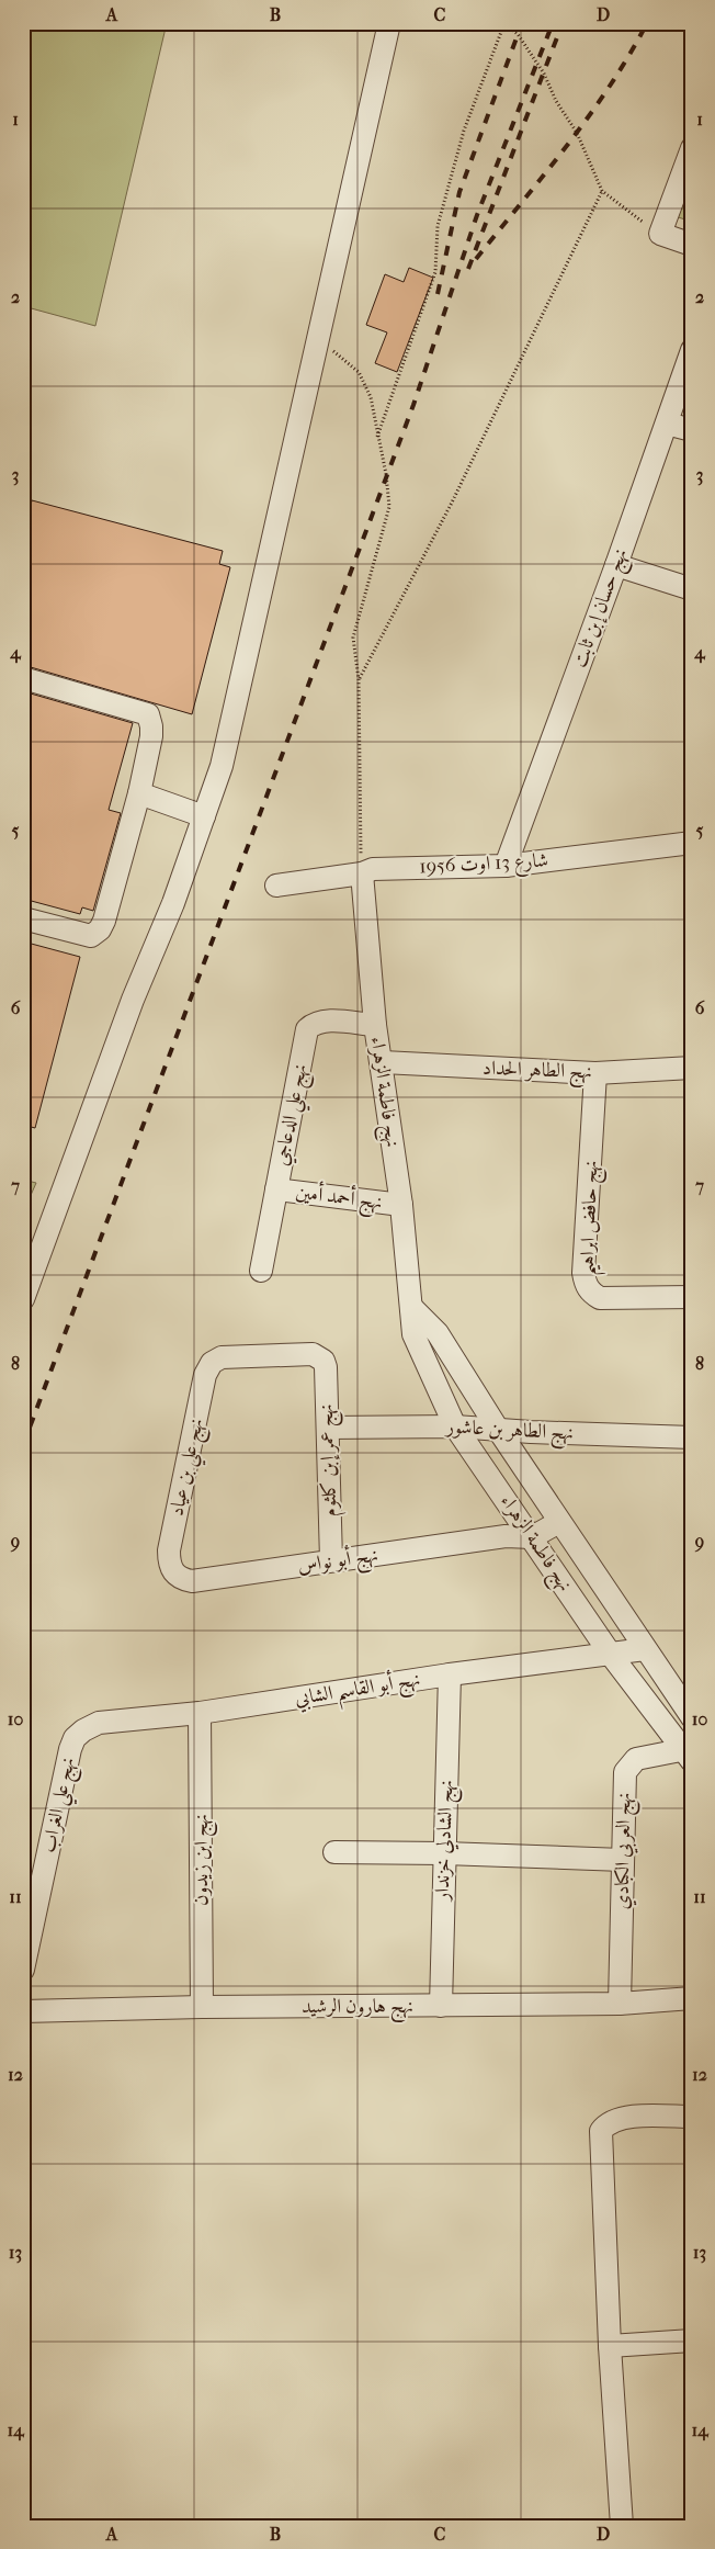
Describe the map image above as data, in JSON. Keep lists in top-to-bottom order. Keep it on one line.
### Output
{"streets":{"street":["نهج حسان إبن ثابت","شارع 13 اوت 1956","نهج الطاهر الحداد","نهج فاطمة الزهراء","نهج علي الدعاجي","نهج أحمد أمين","نهج حافض ابراهيم","نهج الطاهر بن عاشور","نهج عمر إبن كلثوم","نهج علي بن عياد","نهج أبو نواس","نهج أبو القاسم الشابي","نهج علي الغراب","نهج الشادلي خزندار","نهج العربي الكبادي","نهج ابن زيدون","نهج هارون الرشيد"]},"crossings":[["نهج حسان إبن ثابت","شارع 13 اوت 1956"],["شارع 13 اوت 1956","نهج فاطمة الزهراء"],["نهج الطاهر الحداد","نهج فاطمة الزهراء"],["نهج الطاهر الحداد","نهج حافض ابراهيم"],["نهج فاطمة الزهراء","نهج علي الدعاجي"],["نهج فاطمة الزهراء","نهج أحمد أمين"],["نهج فاطمة الزهراء","نهج الطاهر بن عاشور"],["نهج فاطمة الزهراء","نهج أبو نواس"],["نهج فاطمة الزهراء","نهج أبو القاسم الشابي"],["نهج فاطمة الزهراء","نهج العربي الكبادي"],["نهج علي الدعاجي","نهج أحمد أمين"],["نهج الطاهر بن عاشور","نهج عمر إبن كلثوم"],["نهج عمر إبن كلثوم","نهج علي بن عياد"],["نهج عمر إبن كلثوم","نهج أبو نواس"],["نهج علي بن عياد","نهج أبو نواس"],["نهج أبو القاسم الشابي","نهج علي الغراب"],["نهج أبو القاسم الشابي","نهج الشادلي خزندار"],["نهج أبو القاسم الشابي","نهج ابن زيدون"],["نهج الشادلي خزندار","نهج هارون الرشيد"],["نهج العربي الكبادي","نهج هارون الرشيد"],["نهج ابن زيدون","نهج هارون الرشيد"]],"grid":{"columns":["A","B","C","D"],"rows":["1","2","3","4","5","6","7","8","9","10","11","12","13","14"]}}
